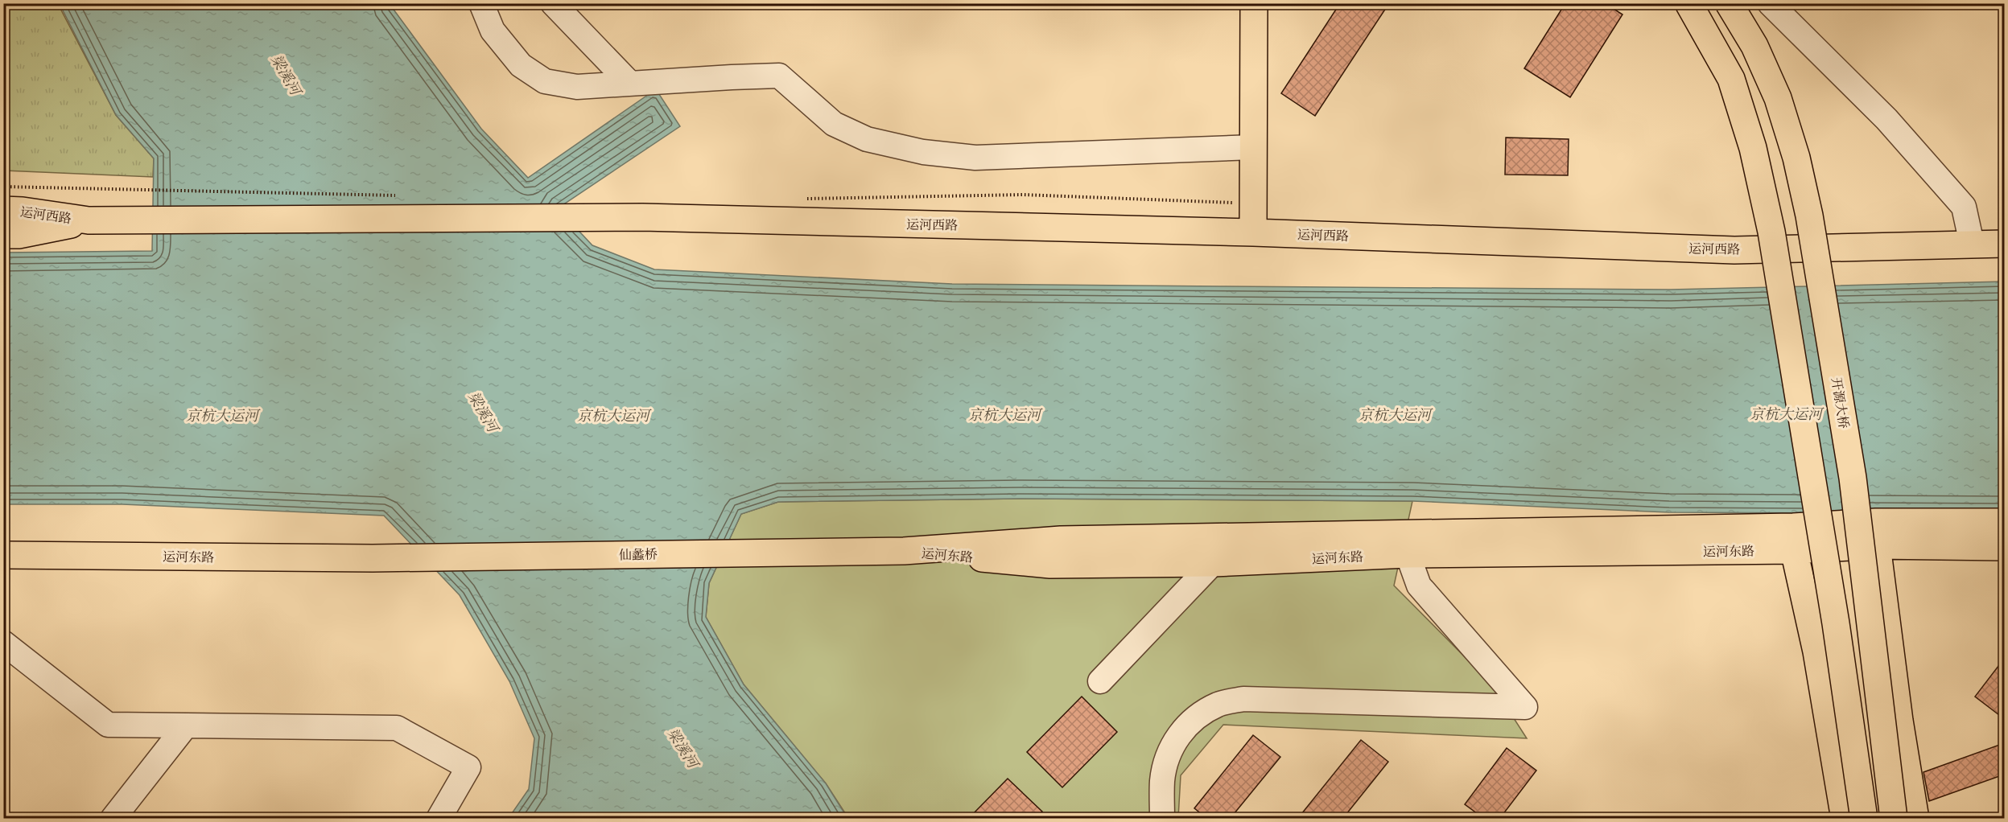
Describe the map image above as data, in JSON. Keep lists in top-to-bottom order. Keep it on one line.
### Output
{"streets":{"main road":["运河西路","开源大桥","运河东路","仙蠡桥"]},"crossings":[["运河东路","仙蠡桥"]],"water":["梁溪河","京杭大运河"]}
